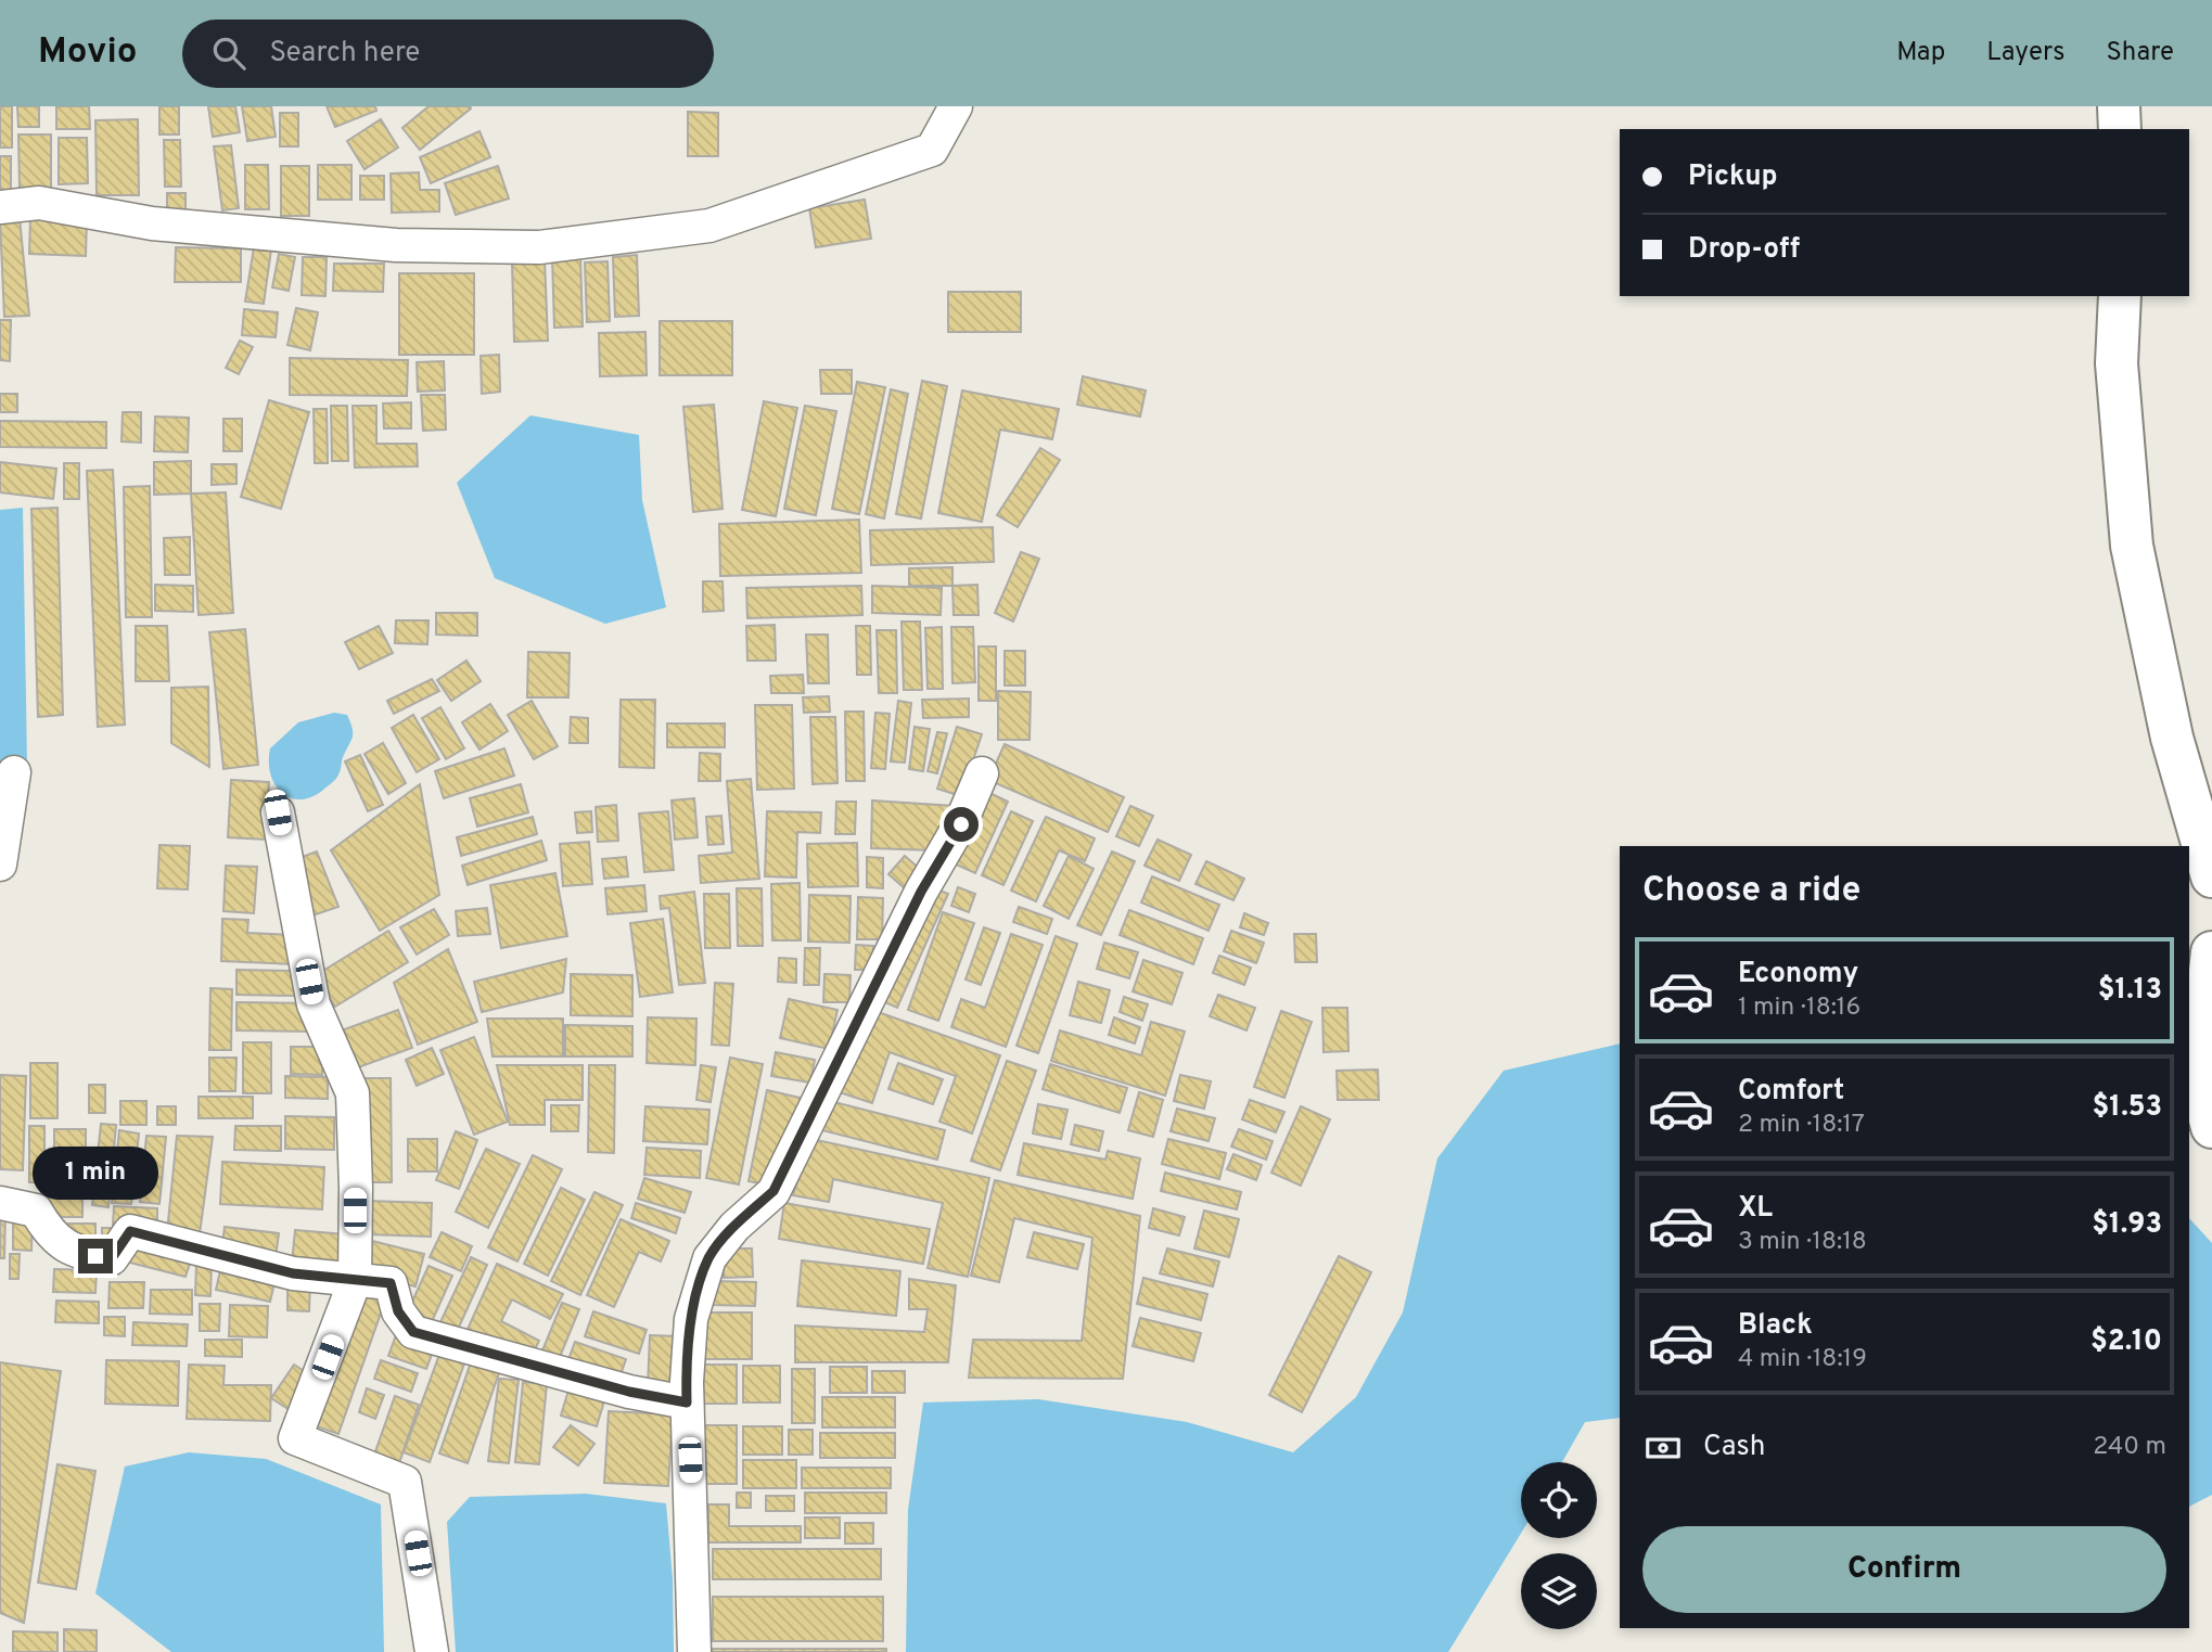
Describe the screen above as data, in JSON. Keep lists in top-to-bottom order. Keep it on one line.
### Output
{"page":{"header":"Movio","search":"Search here","nav":["Map","Layers","Share"],"banner":["Pickup","Drop-off"],"heading":"Choose a ride","list":[{"name":"Economy","note":"1 min · 18:16","value":"$1.13"},{"name":"Comfort","note":"2 min · 18:17","value":"$1.53"},{"name":"XL","note":"3 min · 18:18","value":"$1.93"},{"name":"Black","note":"4 min · 18:19","value":"$2.10"}],"bubble":"1 min","pay":["Cash","240 m"],"buttons":"Confirm"}}
